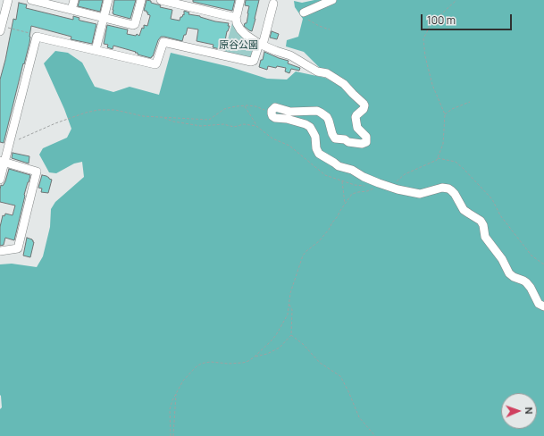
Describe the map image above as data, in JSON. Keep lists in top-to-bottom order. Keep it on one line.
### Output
{"parks":["原谷公園"],"scale_bar":"100 m","north":"right"}
